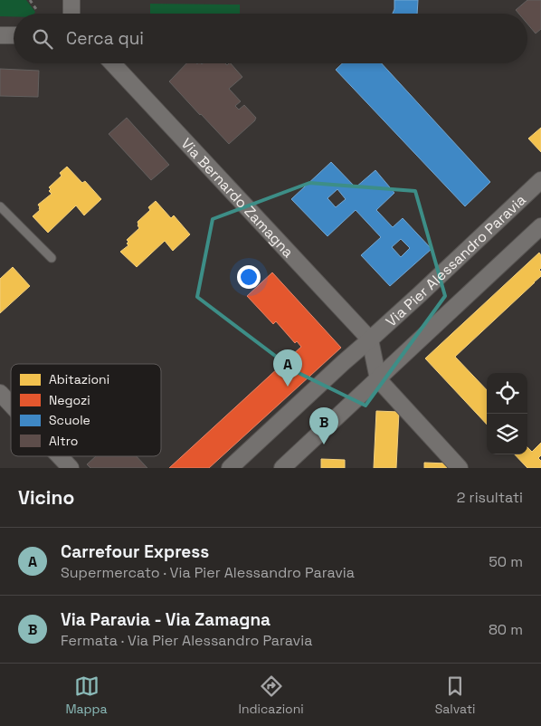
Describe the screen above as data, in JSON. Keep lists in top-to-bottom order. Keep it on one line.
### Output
{"streets":{"street":["Via Bernardo Zamagna","Via Pier Alessandro Paravia"]},"crossings":[["Via Bernardo Zamagna","Via Pier Alessandro Paravia"]],"legend":["Abitazioni","Negozi","Scuole","Altro"],"page":{"search":"Cerca qui","pins":["A","B"],"heading":["Vicino","2 risultati"],"list":[{"mark":"A","name":"Carrefour Express","note":"Supermercato · Via Pier Alessandro Paravia","value":"50 m"},{"mark":"B","name":"Via Paravia - Via Zamagna","note":"Fermata · Via Pier Alessandro Paravia","value":"80 m"}],"nav":["Mappa","Indicazioni","Salvati"]}}
